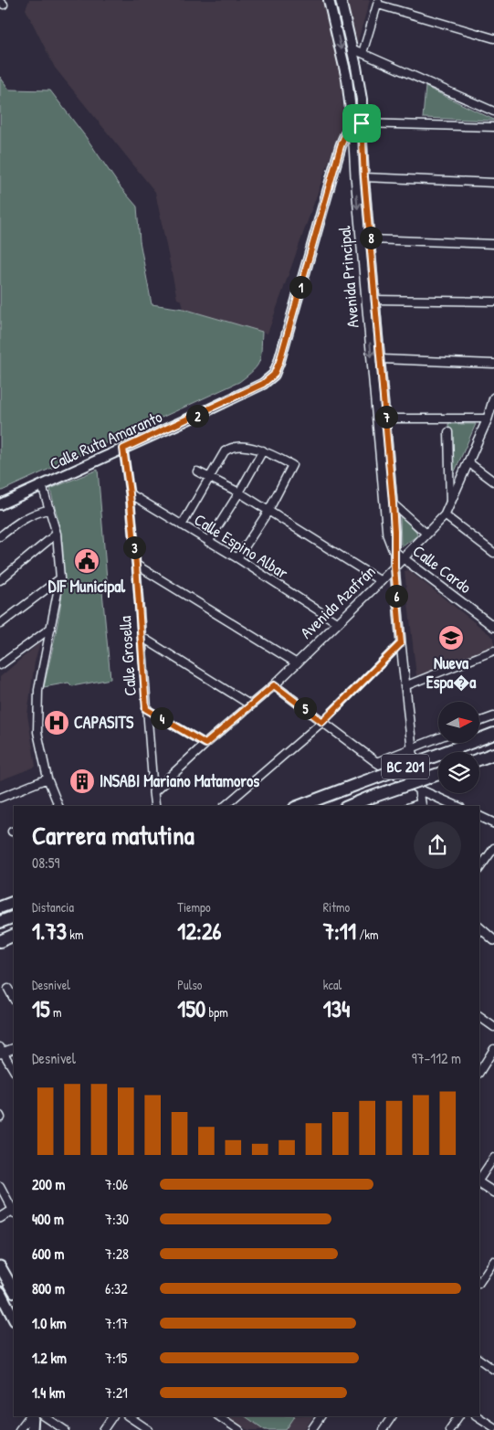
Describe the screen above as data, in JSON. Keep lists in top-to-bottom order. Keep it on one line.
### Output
{"streets":{"highway":["BC 201"],"main road":["Avenida Principal","Calle Ruta Amaranto"],"street":["Calle Espino Albar","Calle Cardo","Avenida Azafrán","Calle Grosella"]},"crossings":[["Avenida Principal","Calle Ruta Amaranto"],["Avenida Principal","Calle Cardo"],["Avenida Principal","Avenida Azafrán"],["Calle Ruta Amaranto","Calle Grosella"],["Calle Espino Albar","Avenida Azafrán"],["Calle Espino Albar","Calle Grosella"],["Calle Cardo","Avenida Azafrán"],["Avenida Azafrán","Calle Grosella"]],"one_way":["Avenida Principal"],"places":{"public building":["DIF Municipal"],"school or university":["Nueva Espa�a"],"hospital":["CAPASITS"],"building":["INSABI Mariano Matamoros"]},"north":"right","page":{"pins":["8","1","2","7","3","6","5","4"],"heading":["Carrera matutina","08:59"],"stats":[["Distancia","1.73 km"],["Tiempo","12:26"],["Ritmo","7:11 /km"],["Desnivel","15 m"],["Pulso","150 bpm"],["kcal","134"]],"chart":["Desnivel","97–112 m"],"list":[{"name":"200 m","note":"7:06"},{"name":"400 m","note":"7:30"},{"name":"600 m","note":"7:28"},{"name":"800 m","note":"6:32"},{"name":"1.0 km","note":"7:17"},{"name":"1.2 km","note":"7:15"},{"name":"1.4 km","note":"7:21"}]}}
